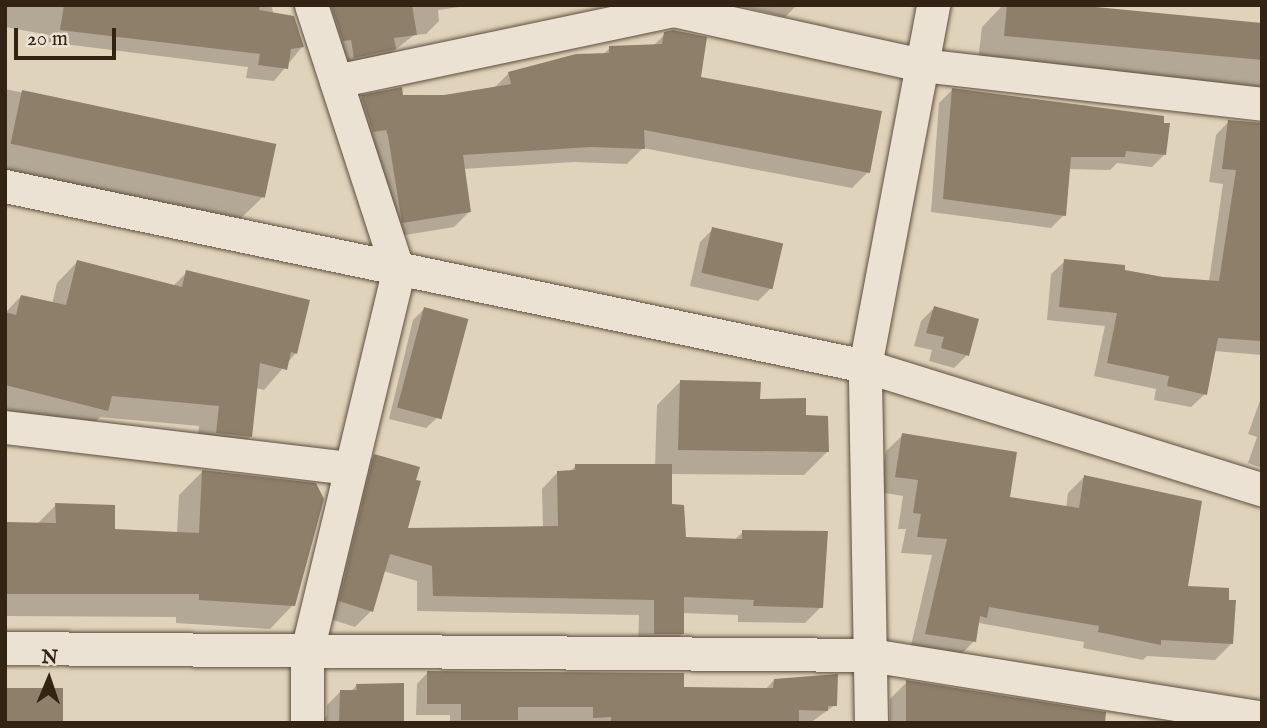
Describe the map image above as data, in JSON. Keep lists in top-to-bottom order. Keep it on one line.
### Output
{"scale_bar":"20 m","north":"top"}
